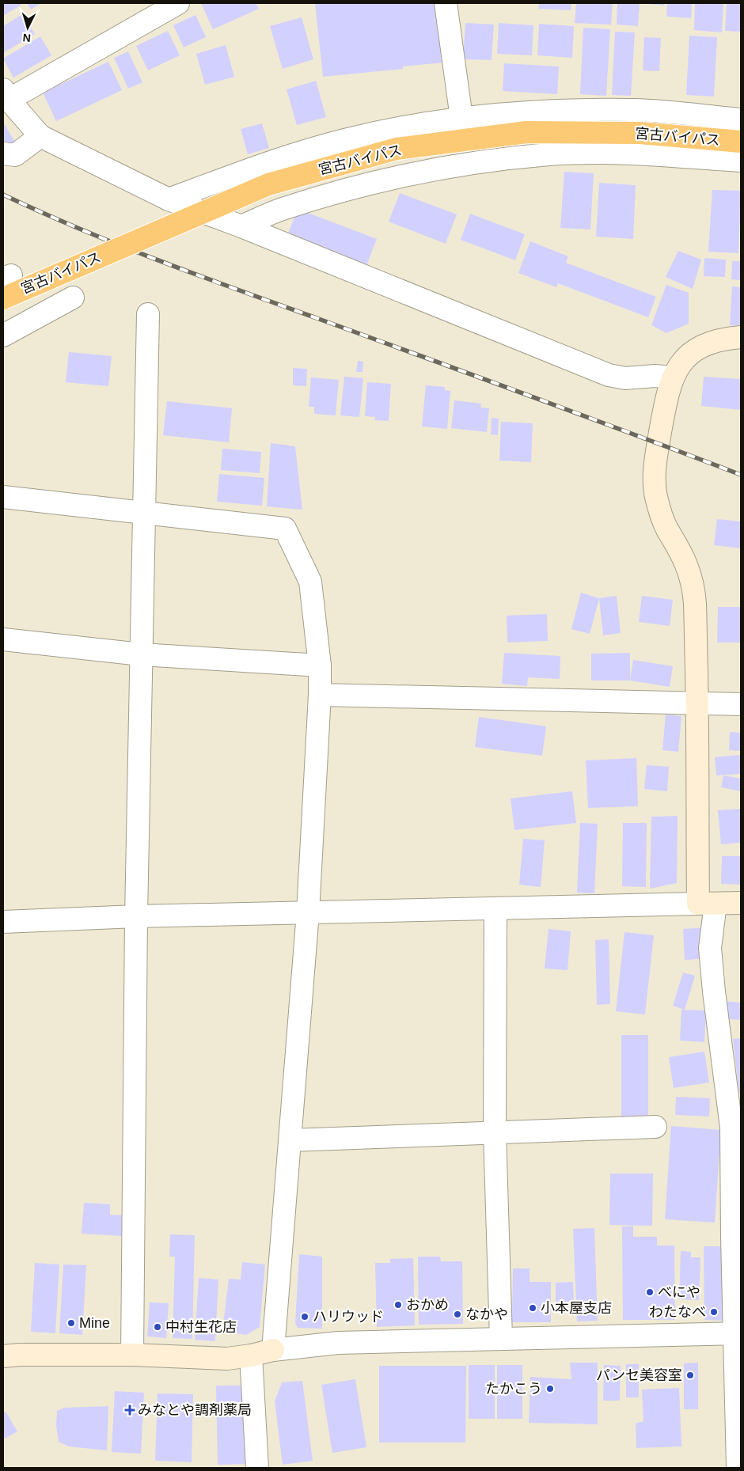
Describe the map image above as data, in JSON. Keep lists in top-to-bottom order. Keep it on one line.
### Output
{"streets":{"highway":["宮古バイパス"]},"places":{"other":["べにや","おかめ","小本屋支店","わたなべ","なかや","ハリウッド","Mine","中村生花店","パンセ美容室","たかこう"],"health":["みなとや調剤薬局"]},"north":"bottom"}
